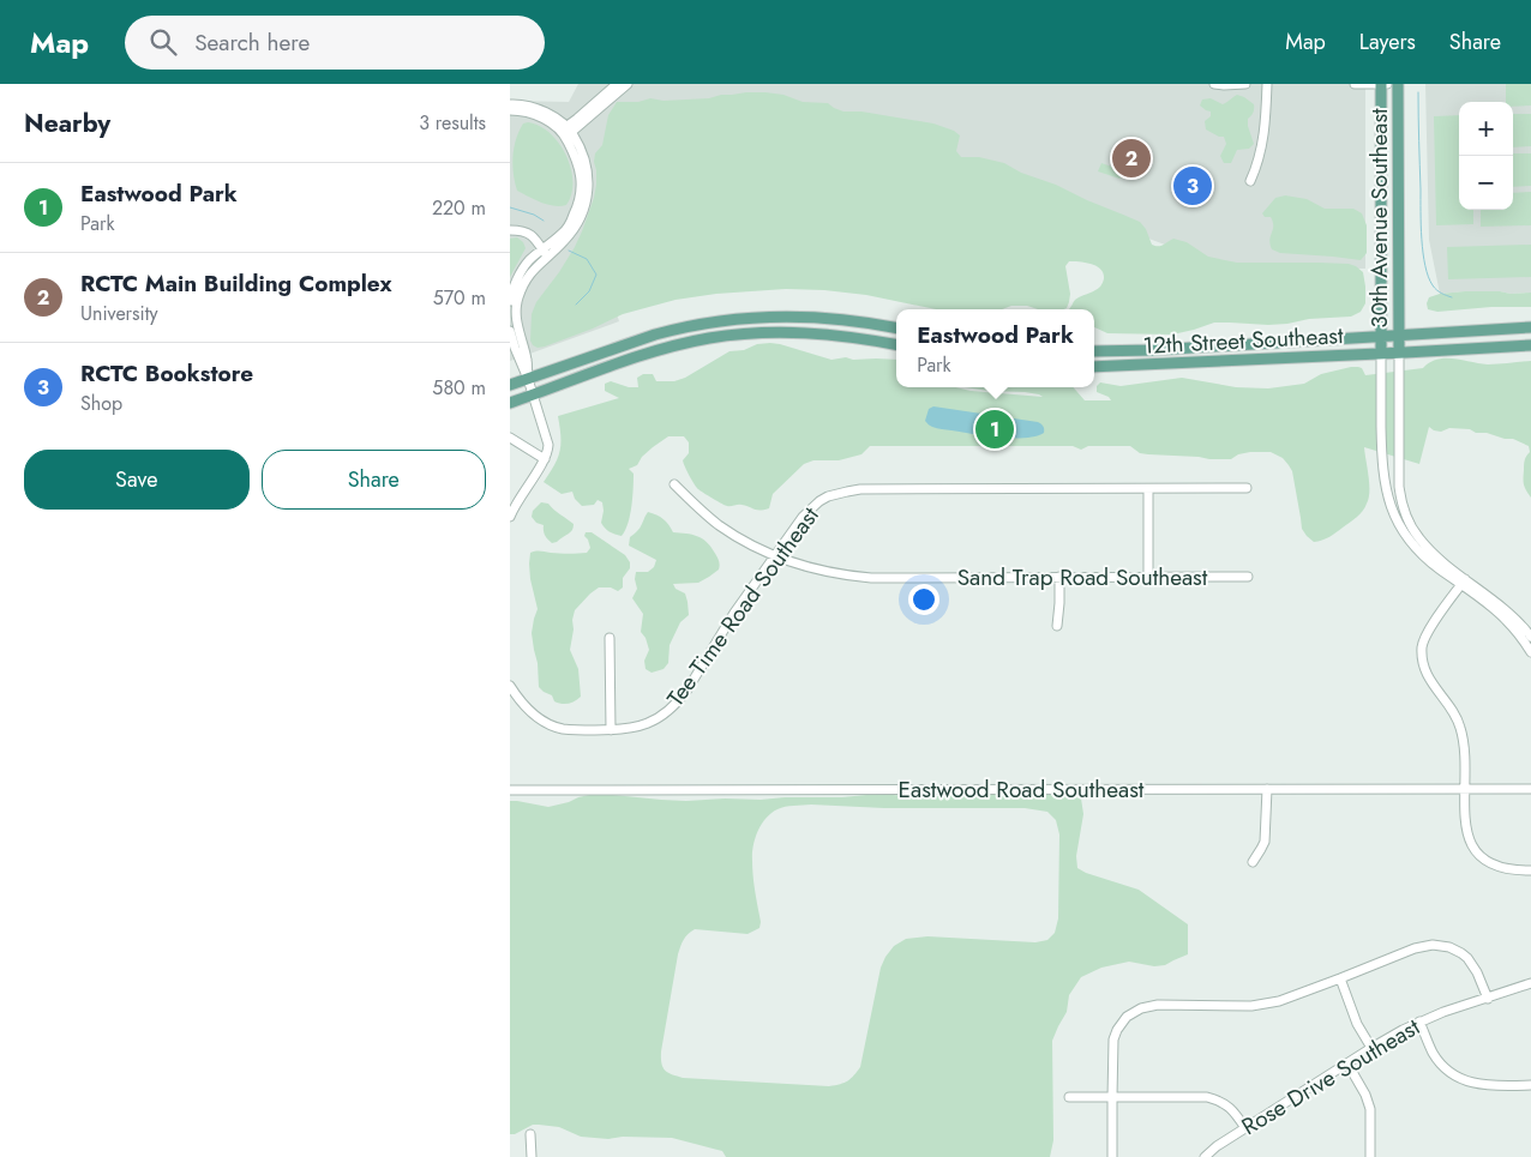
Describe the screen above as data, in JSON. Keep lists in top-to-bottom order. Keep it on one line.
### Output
{"streets":{"main road":["30th Avenue Southeast","12th Street Southeast"],"street":["Sand Trap Road Southeast","Tee Time Road Southeast","Eastwood Road Southeast","Rose Drive Southeast"]},"crossings":[["30th Avenue Southeast","12th Street Southeast"],["Sand Trap Road Southeast","Tee Time Road Southeast"]],"page":{"header":"Map","search":"Search here","nav":["Map","Layers","Share"],"heading":["Nearby","3 results"],"map_buttons":["+","−"],"pins":["2","3","1"],"list":[{"mark":"1","name":"Eastwood Park","note":"Park","value":"220 m"},{"mark":"2","name":"RCTC Main Building Complex","note":"University","value":"570 m"},{"mark":"3","name":"RCTC Bookstore","note":"Shop","value":"580 m"}],"popup":["Eastwood Park","Park"],"buttons":["Save","Share"]}}
